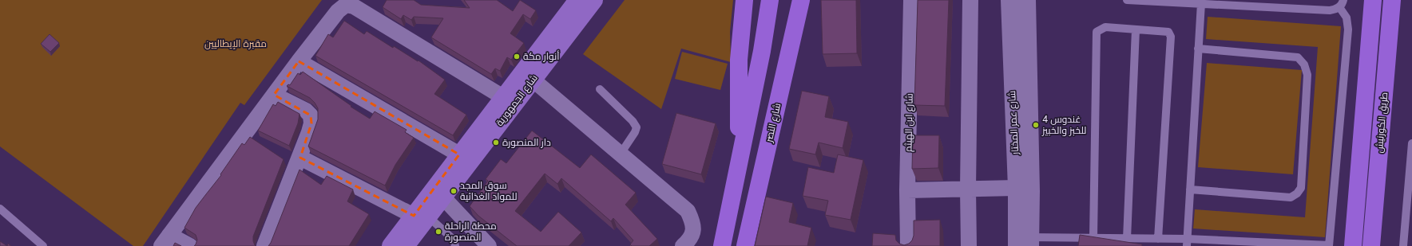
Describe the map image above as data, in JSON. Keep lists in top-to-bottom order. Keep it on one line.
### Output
{"streets":{"highway":["شارع النصر","طريق الكورنيش"],"main road":["شارع الجمهورية","شارع عمر المختار"],"street":["شارع ابن الهيثم"]},"parks":["مقبرة الإيطاليين"],"places":["أنوار مكة","غندوس 4 للخبز والخبيز","دار المنصورة","سوق المجد للمواد الغذائية","محطة الراحلة المنصورة"]}
